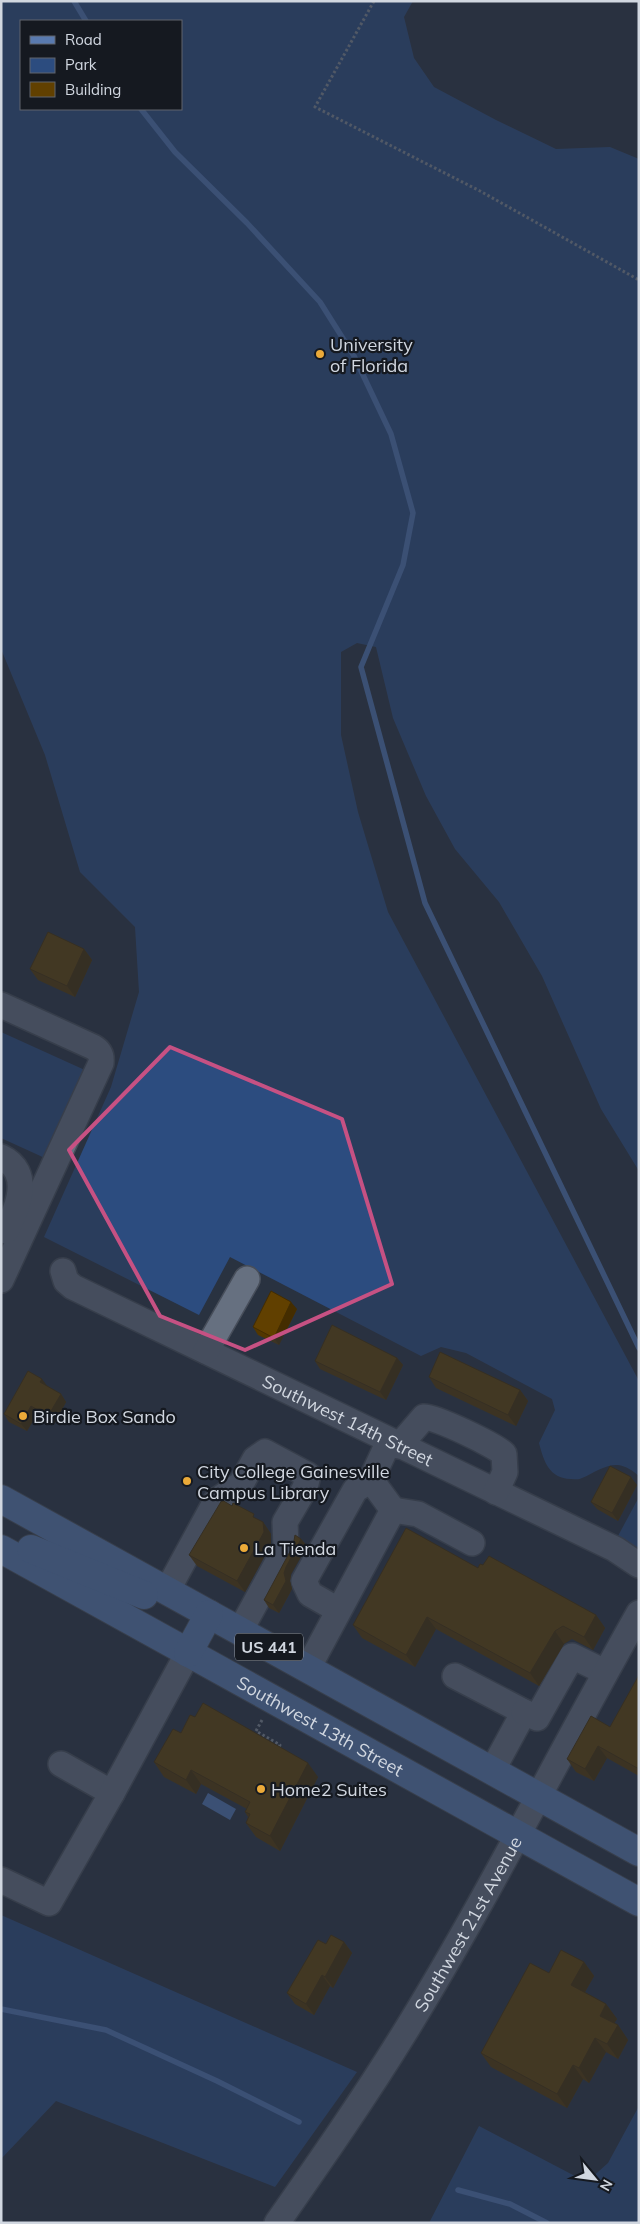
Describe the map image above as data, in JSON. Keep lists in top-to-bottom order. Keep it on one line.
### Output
{"streets":{"main road":["US 441","Southwest 13th Street"],"street":["Southwest 14th Street","Southwest 21st Avenue"]},"crossings":[["US 441","Southwest 21st Avenue"],["Southwest 13th Street","Southwest 21st Avenue"]],"places":["University of Florida","Birdie Box Sando","City College Gainesville Campus Library","La Tienda","Home2 Suites"],"legend":["Road","Park","Building"],"north":"bottom right"}
